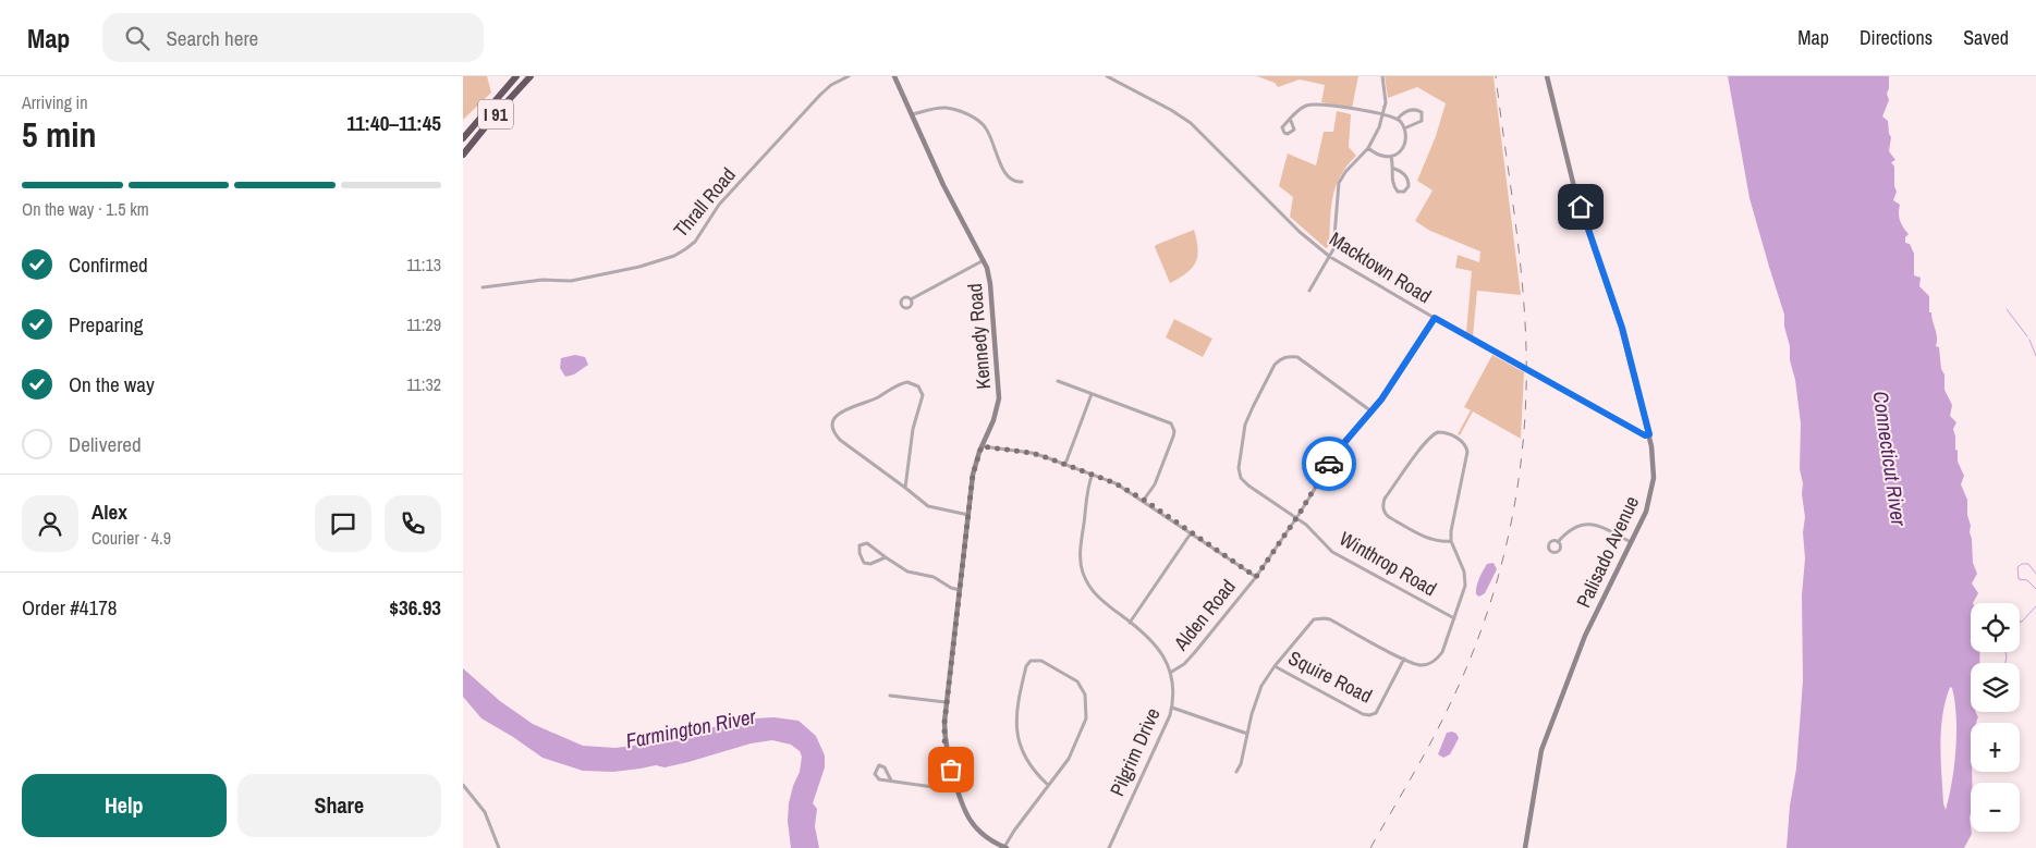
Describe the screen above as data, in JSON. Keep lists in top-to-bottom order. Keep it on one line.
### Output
{"streets":{"highway":["I 91"],"street":["Thrall Road","Macktown Road","Kennedy Road","Palisado Avenue","Winthrop Road","Alden Road","Squire Road","Pilgrim Drive"]},"crossings":[["Macktown Road","Palisado Avenue"],["Macktown Road","Alden Road"],["Winthrop Road","Alden Road"],["Alden Road","Pilgrim Drive"]],"water":["Connecticut River","Farmington River"],"page":{"header":"Map","search":"Search here","nav":["Map","Directions","Saved"],"heading":["5 min","Arriving in","11:40–11:45"],"panel":["Alex","Courier · 4.9","Order #4178","$36.93"],"bar":"On the way · 1.5 km","list":[["Confirmed","11:13"],["Preparing","11:29"],["On the way","11:32"],"Delivered"],"map_buttons":["+","−"],"buttons":["Help","Share"]}}
